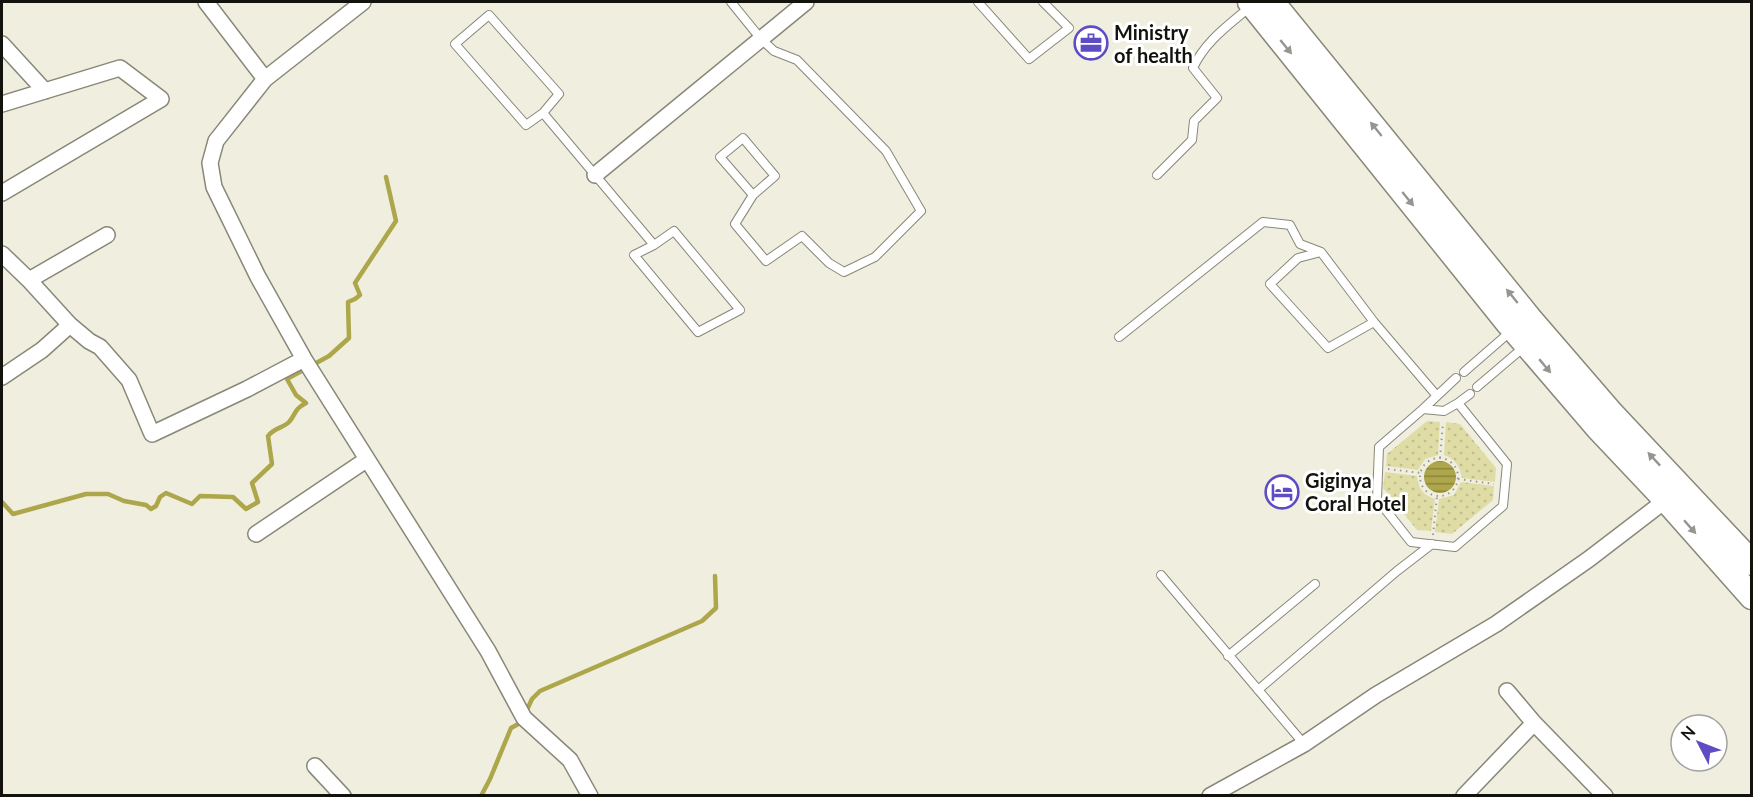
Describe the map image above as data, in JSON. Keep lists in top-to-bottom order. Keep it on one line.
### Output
{"places":{"office":["Ministry of health"],"hotel":["Giginya Coral Hotel"]},"north":"top left"}
